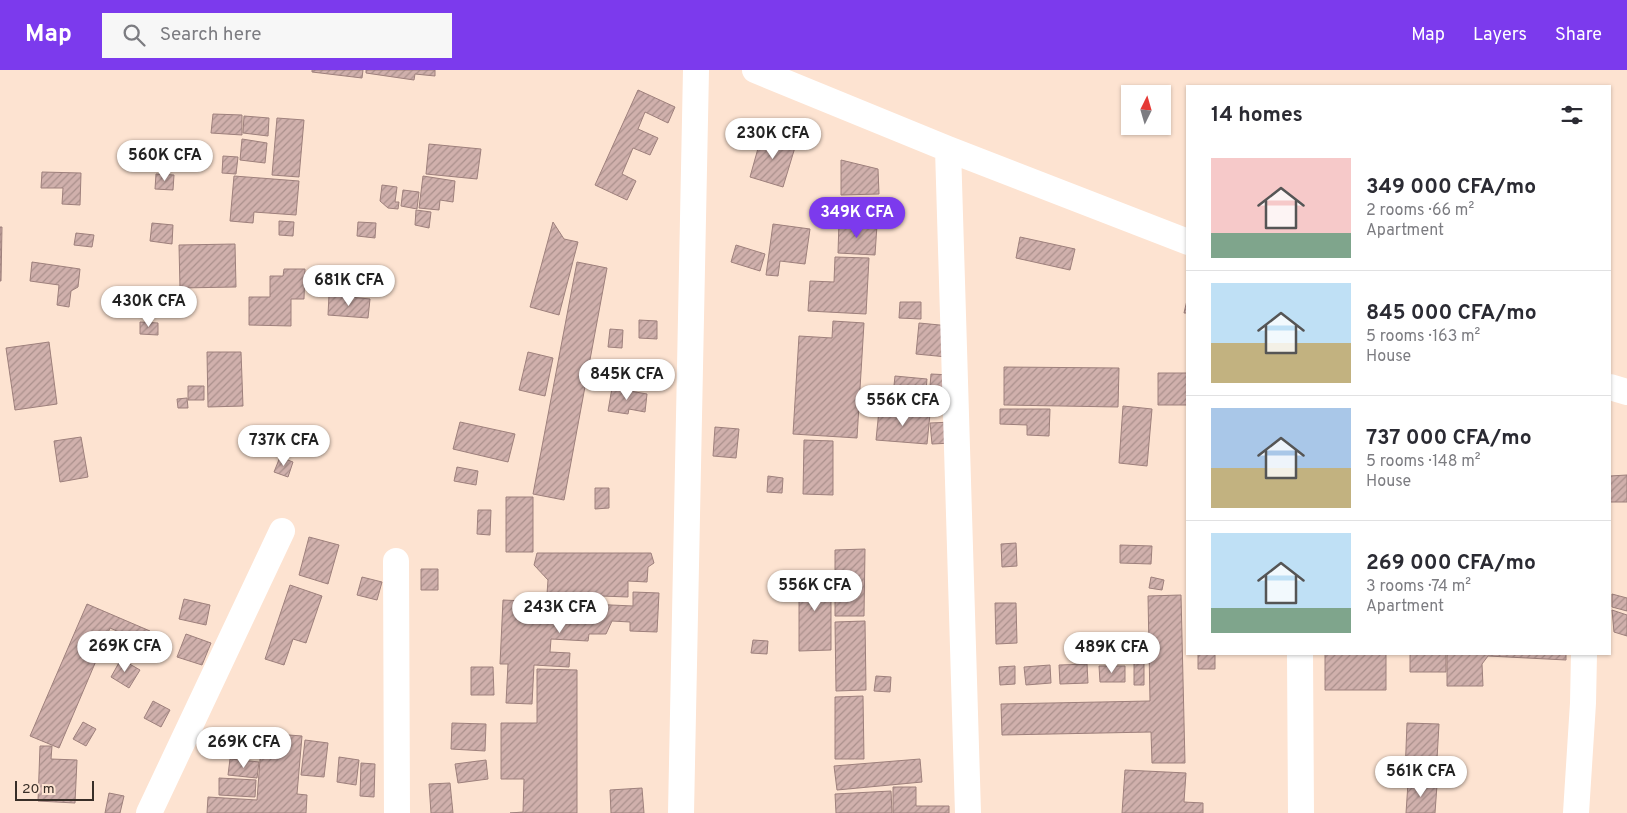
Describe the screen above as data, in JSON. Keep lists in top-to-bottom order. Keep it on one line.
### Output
{"scale_bar":"20 m","north":"top","page":{"header":"Map","search":"Search here","nav":["Map","Layers","Share"],"heading":"14 homes","price":["230K CFA","560K CFA","349K CFA","681K CFA","430K CFA","845K CFA","556K CFA","737K CFA","556K CFA","243K CFA","269K CFA","489K CFA","269K CFA","561K CFA"],"list":[{"name":"349 000 CFA/mo","note":"2 rooms · 66 m² · Apartment"},{"name":"845 000 CFA/mo","note":"5 rooms · 163 m² · House"},{"name":"737 000 CFA/mo","note":"5 rooms · 148 m² · House"},{"name":"269 000 CFA/mo","note":"3 rooms · 74 m² · Apartment"}],"scale":"20 m"}}
